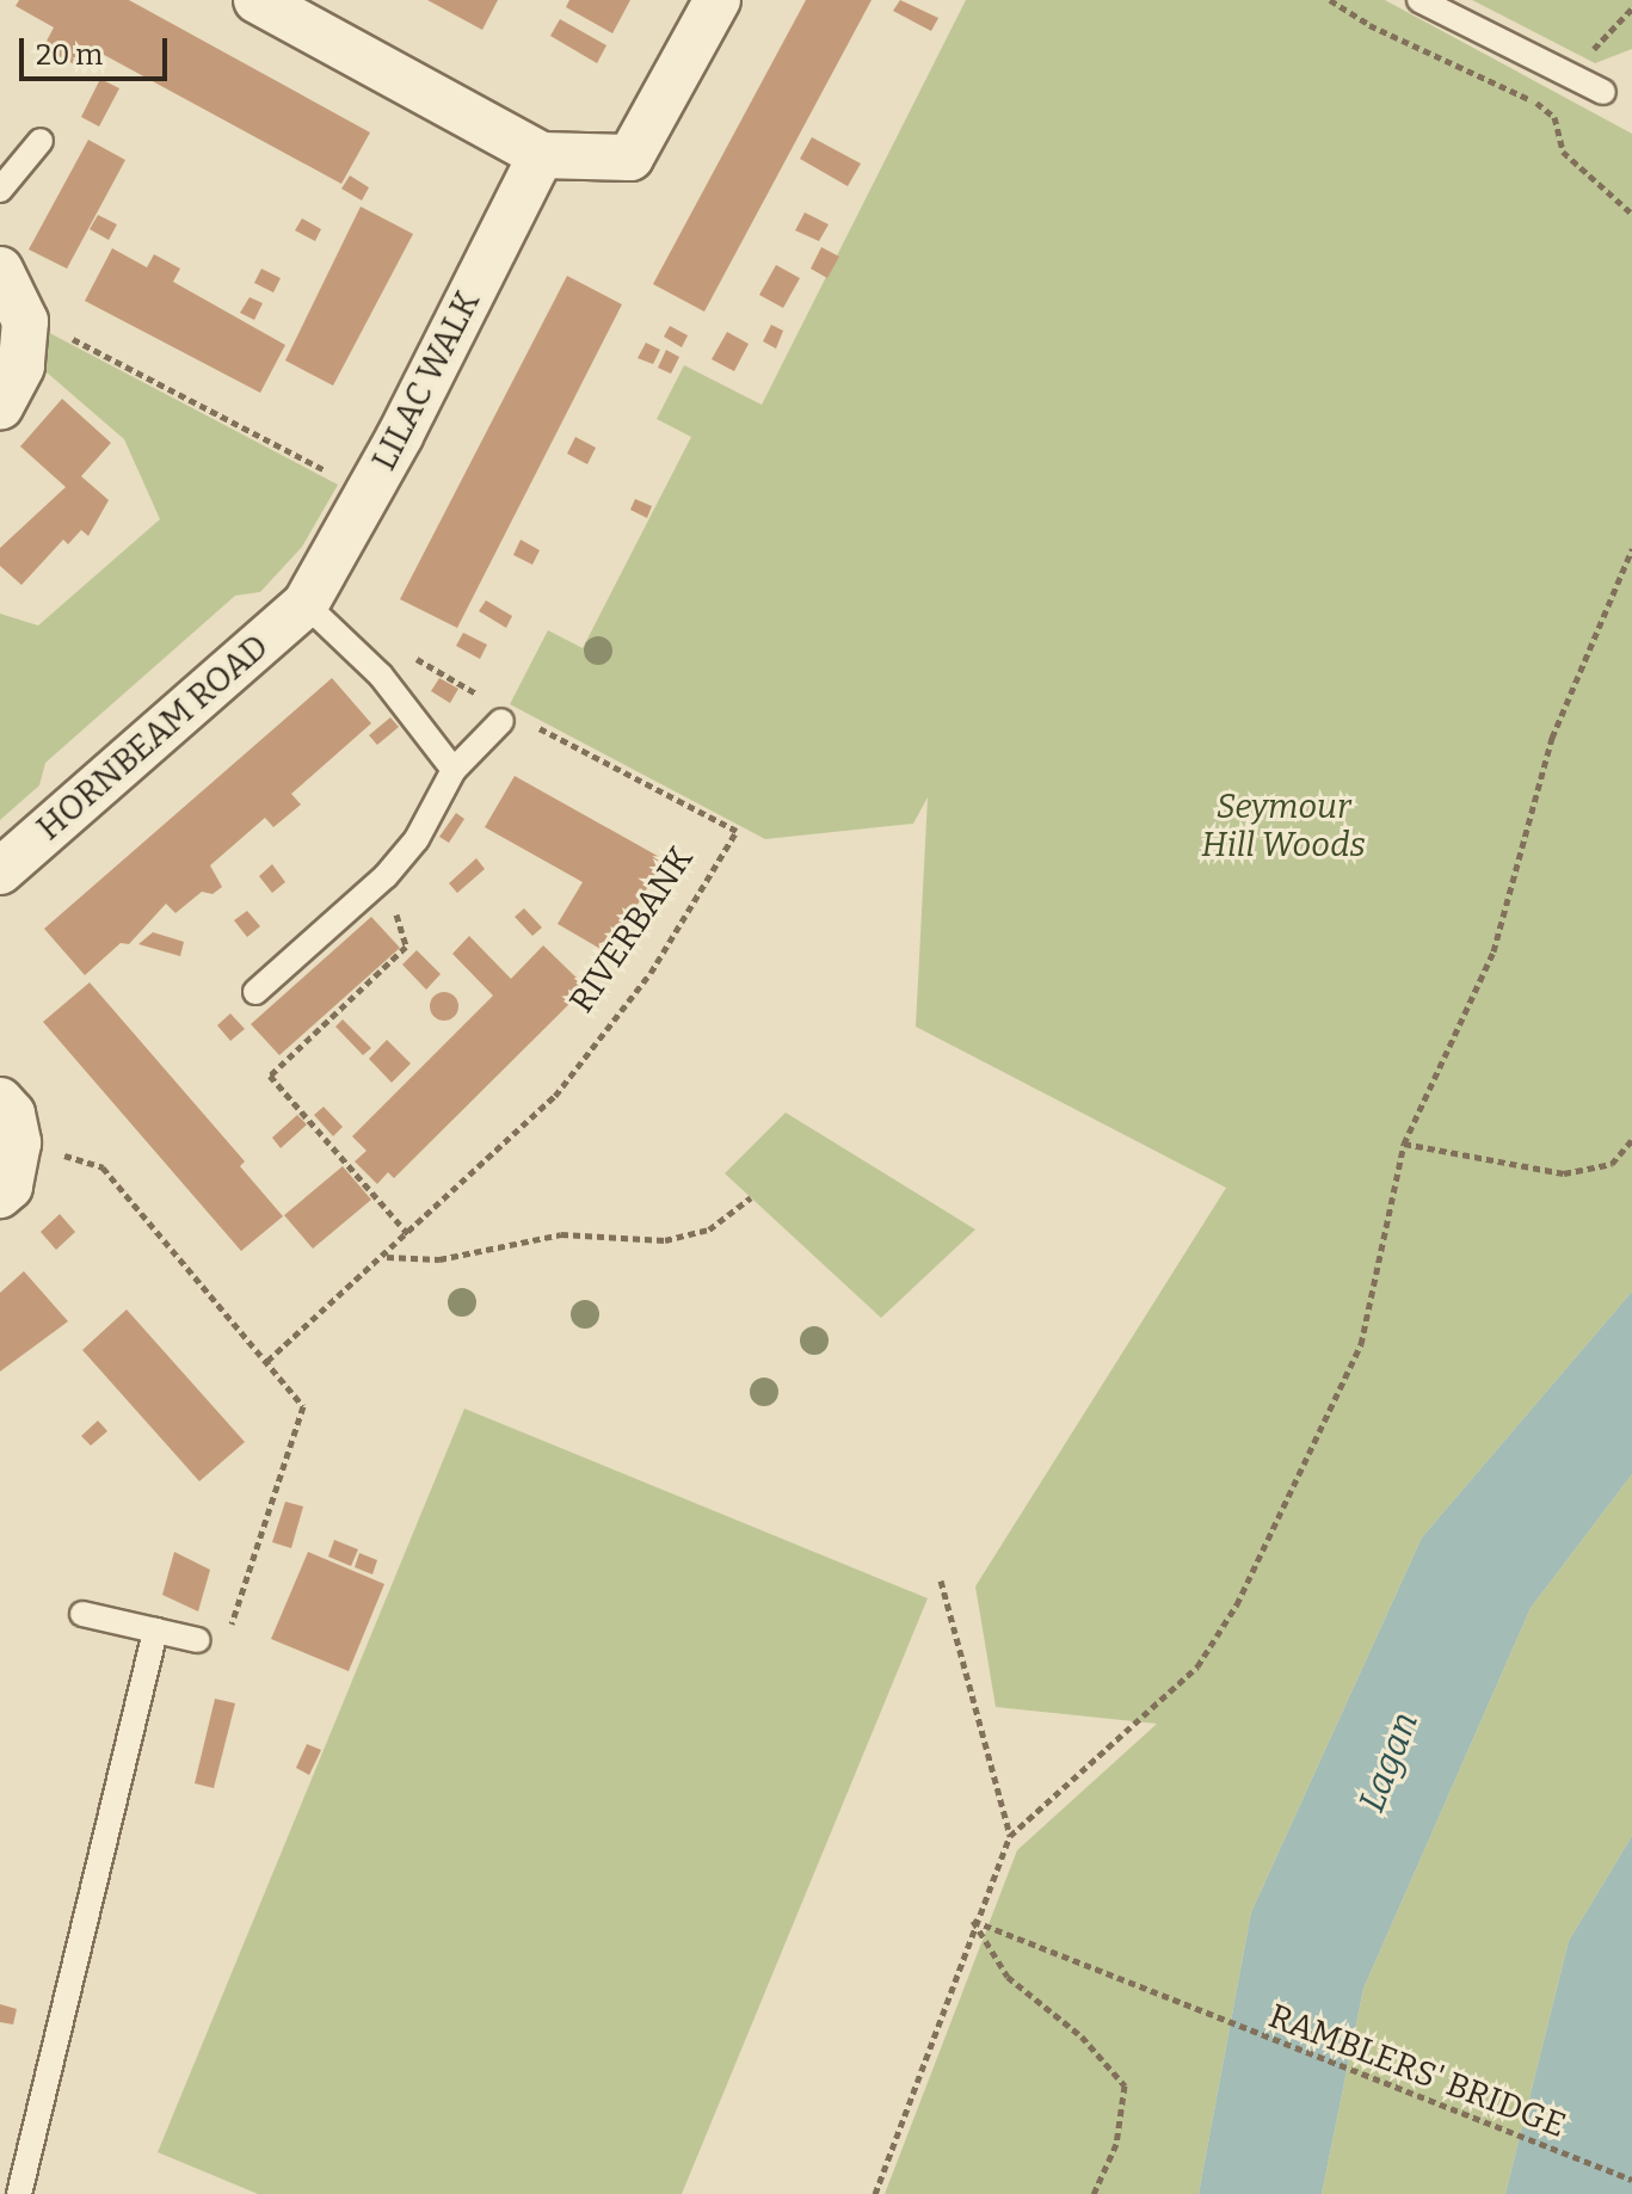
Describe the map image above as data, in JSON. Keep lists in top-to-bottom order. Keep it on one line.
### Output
{"streets":{"street":["LILAC WALK","HORNBEAM ROAD"],"path":["RIVERBANK","RAMBLERS' BRIDGE"]},"crossings":[["LILAC WALK","HORNBEAM ROAD"]],"water":["Lagan"],"parks":["Seymour Hill Woods"],"scale_bar":"20 m"}
